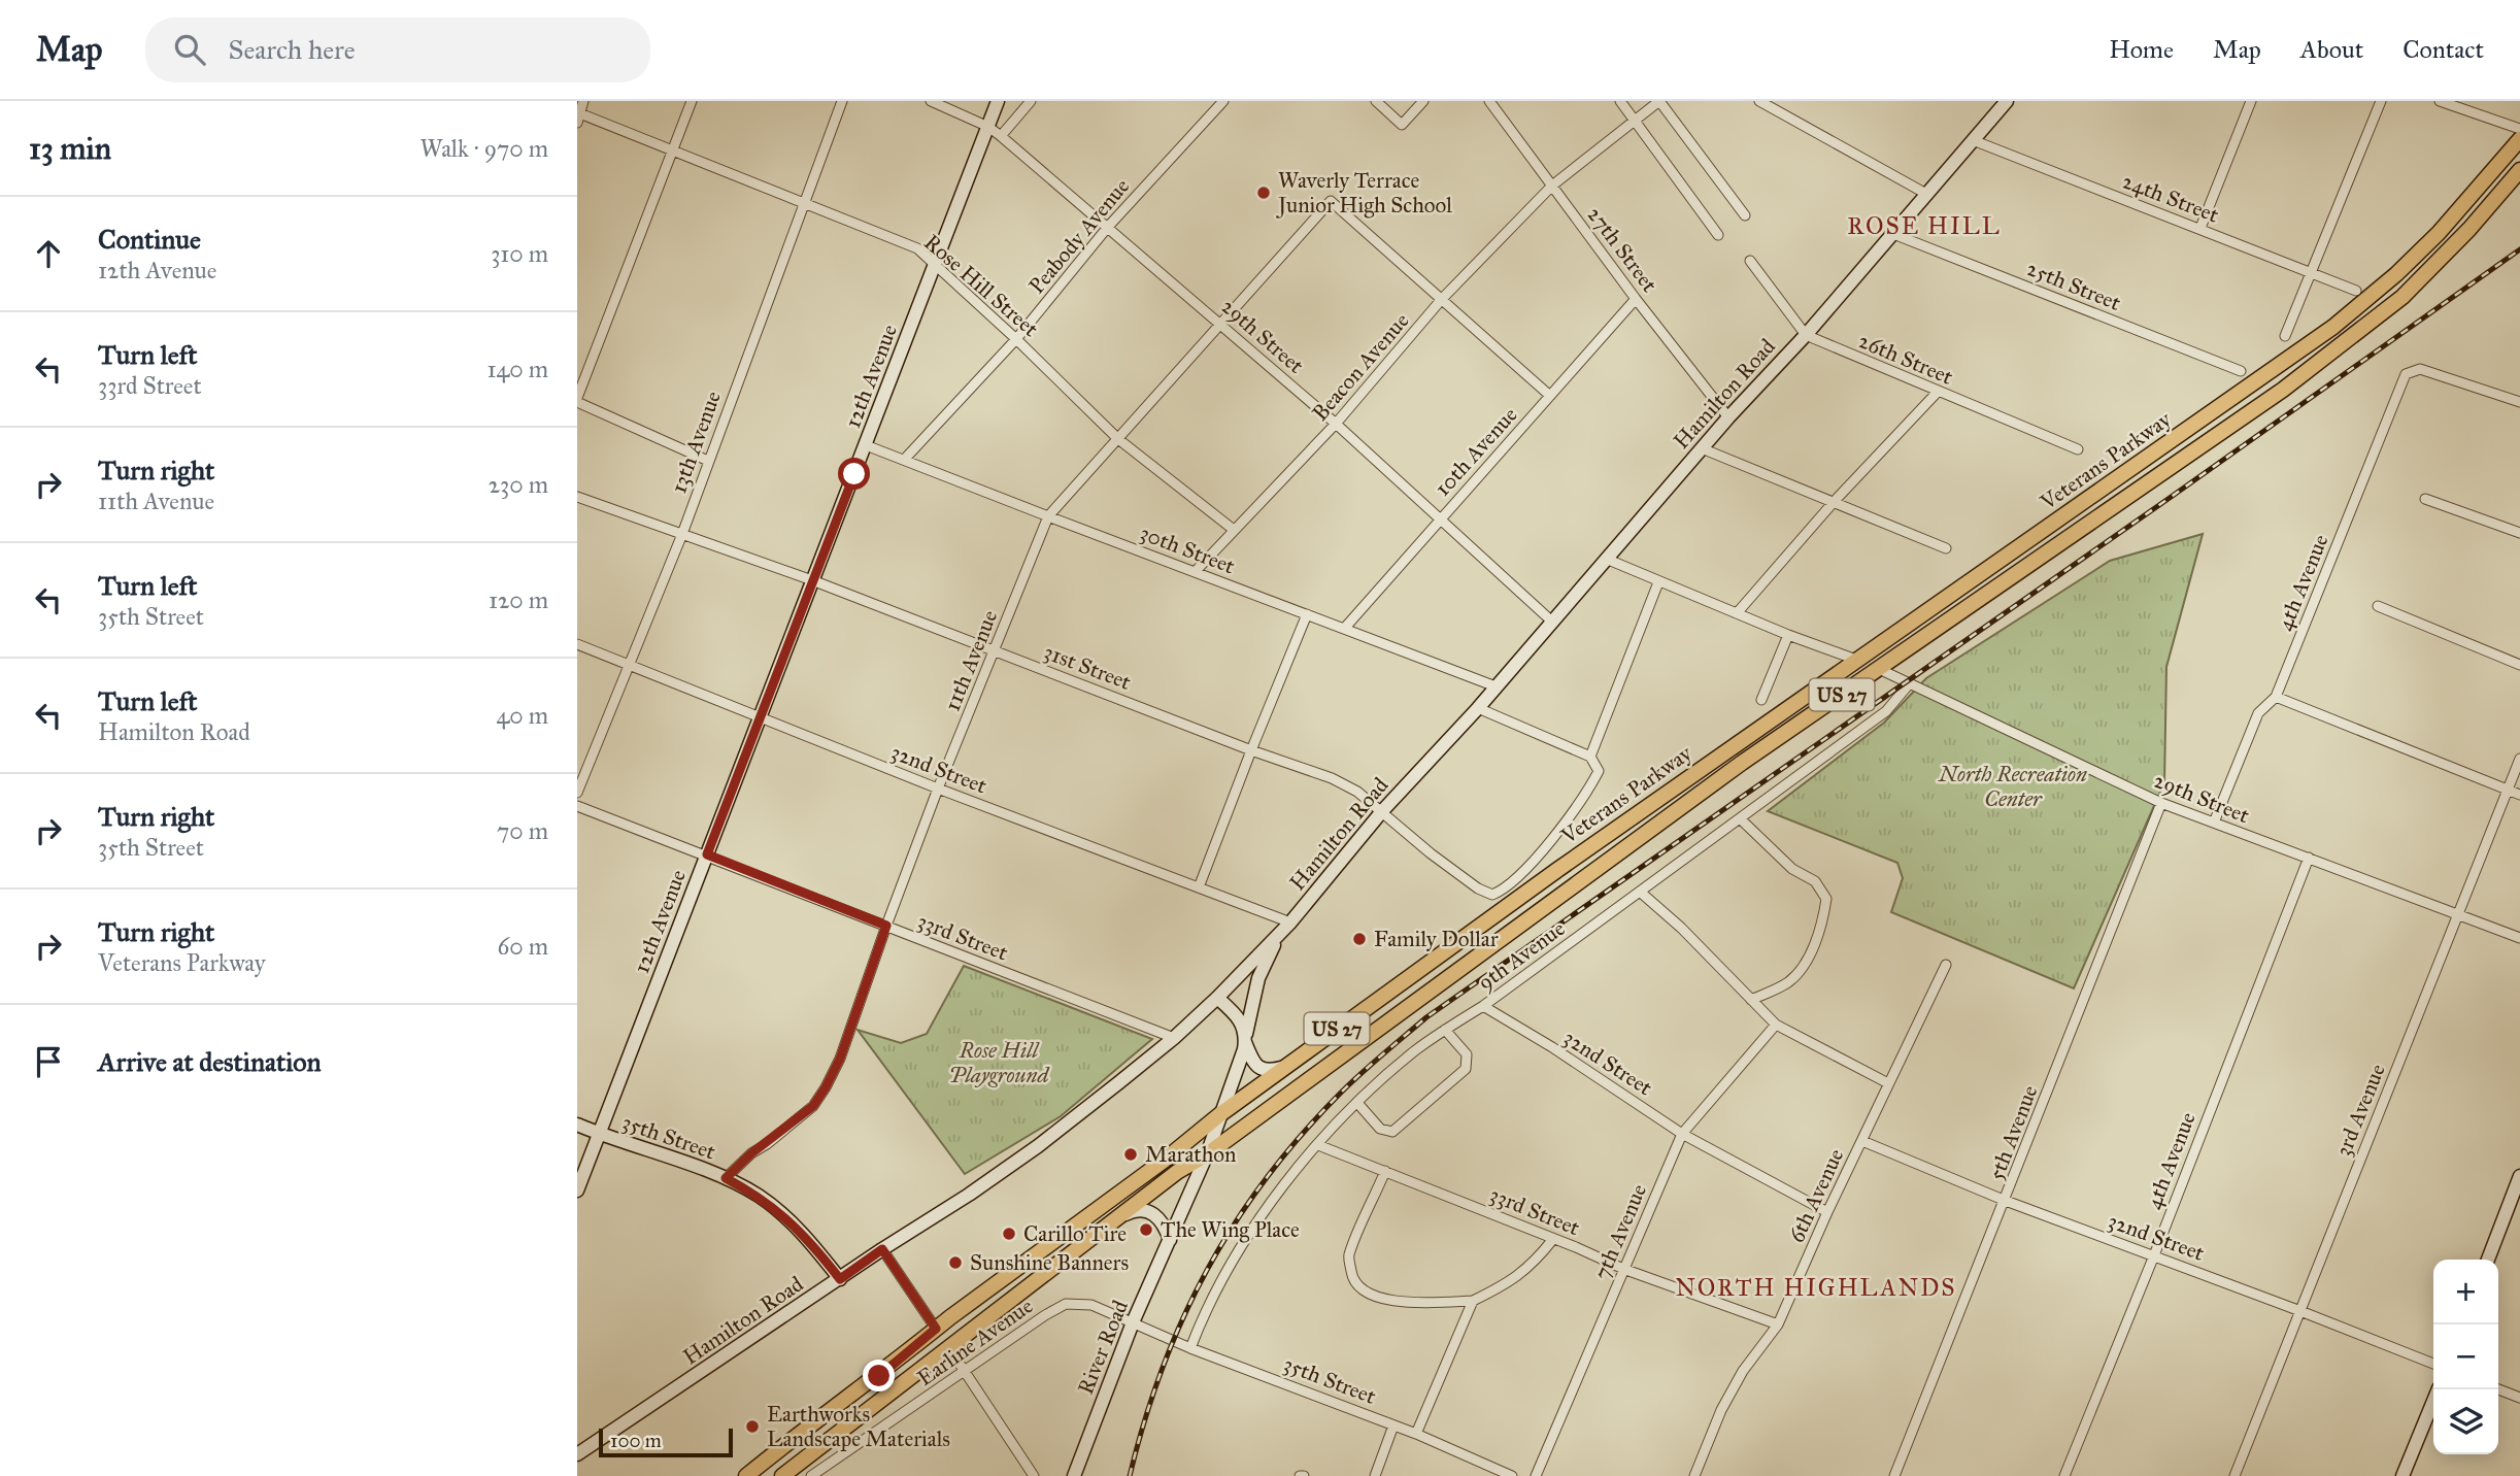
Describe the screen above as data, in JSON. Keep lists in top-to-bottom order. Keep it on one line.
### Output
{"streets":{"main road":["Veterans Parkway","US 27"],"street":["24th Street","Peabody Avenue","27th Street","Rose Hill Street","25th Street","29th Street","26th Street","Beacon Avenue","12th Avenue","Hamilton Road","13th Avenue","10th Avenue","30th Street","4th Avenue","11th Avenue","31st Street","32nd Street","33rd Street","9th Avenue","3rd Avenue","5th Avenue","35th Street","6th Avenue","7th Avenue","Earline Avenue","River Road"]},"crossings":[["24th Street","Hamilton Road"],["Peabody Avenue","Rose Hill Street"],["Peabody Avenue","29th Street"],["Peabody Avenue","30th Street"],["27th Street","Beacon Avenue"],["27th Street","Hamilton Road"],["27th Street","10th Avenue"],["Rose Hill Street","Beacon Avenue"],["Rose Hill Street","12th Avenue"],["Rose Hill Street","13th Avenue"],["Rose Hill Street","11th Avenue"],["25th Street","Hamilton Road"],["29th Street","Beacon Avenue"],["29th Street","12th Avenue"],["29th Street","Hamilton Road"],["29th Street","10th Avenue"],["29th Street","Veterans Parkway"],["29th Street","4th Avenue"],["29th Street","11th Avenue"],["29th Street","9th Avenue"],["29th Street","3rd Avenue"],["29th Street","5th Avenue"],["26th Street","Hamilton Road"],["Beacon Avenue","30th Street"],["Beacon Avenue","11th Avenue"],["12th Avenue","30th Street"],["12th Avenue","31st Street"],["12th Avenue","32nd Street"],["12th Avenue","33rd Street"],["12th Avenue","35th Street"],["Hamilton Road","30th Street"],["Hamilton Road","31st Street"],["Hamilton Road","32nd Street"],["Hamilton Road","33rd Street"],["Hamilton Road","35th Street"],["Hamilton Road","River Road"],["13th Avenue","31st Street"],["13th Avenue","32nd Street"],["10th Avenue","30th Street"],["Veterans Parkway","River Road"],["30th Street","11th Avenue"],["4th Avenue","32nd Street"],["11th Avenue","31st Street"],["11th Avenue","32nd Street"],["11th Avenue","33rd Street"],["11th Avenue","35th Street"],["32nd Street","9th Avenue"],["32nd Street","3rd Avenue"],["32nd Street","5th Avenue"],["32nd Street","6th Avenue"],["32nd Street","7th Avenue"],["33rd Street","9th Avenue"],["33rd Street","6th Avenue"],["33rd Street","7th Avenue"],["9th Avenue","35th Street"],["35th Street","Earline Avenue"],["35th Street","River Road"],["Earline Avenue","River Road"]],"districts":["ROSE HILL","NORTH HIGHLANDS"],"parks":["North Recreation Center","Rose Hill Playground"],"places":["Waverly Terrace Junior High School","Family Dollar","Marathon","The Wing Place","Carillo Tire","Sunshine Banners","Earthworks Landscape Materials"],"scale_bar":"100 m","page":{"header":"Map","search":"Search here","nav":["Home","Map","About","Contact"],"heading":["13 min","Walk · 970 m"],"list":[["Continue","12th Avenue","310 m"],["Turn left","33rd Street","140 m"],["Turn right","11th Avenue","230 m"],["Turn left","35th Street","120 m"],["Turn left","Hamilton Road","40 m"],["Turn right","35th Street","70 m"],["Turn right","Veterans Parkway","60 m"],"Arrive at destination"],"map_buttons":["+","−"],"scale":"100 m"}}
